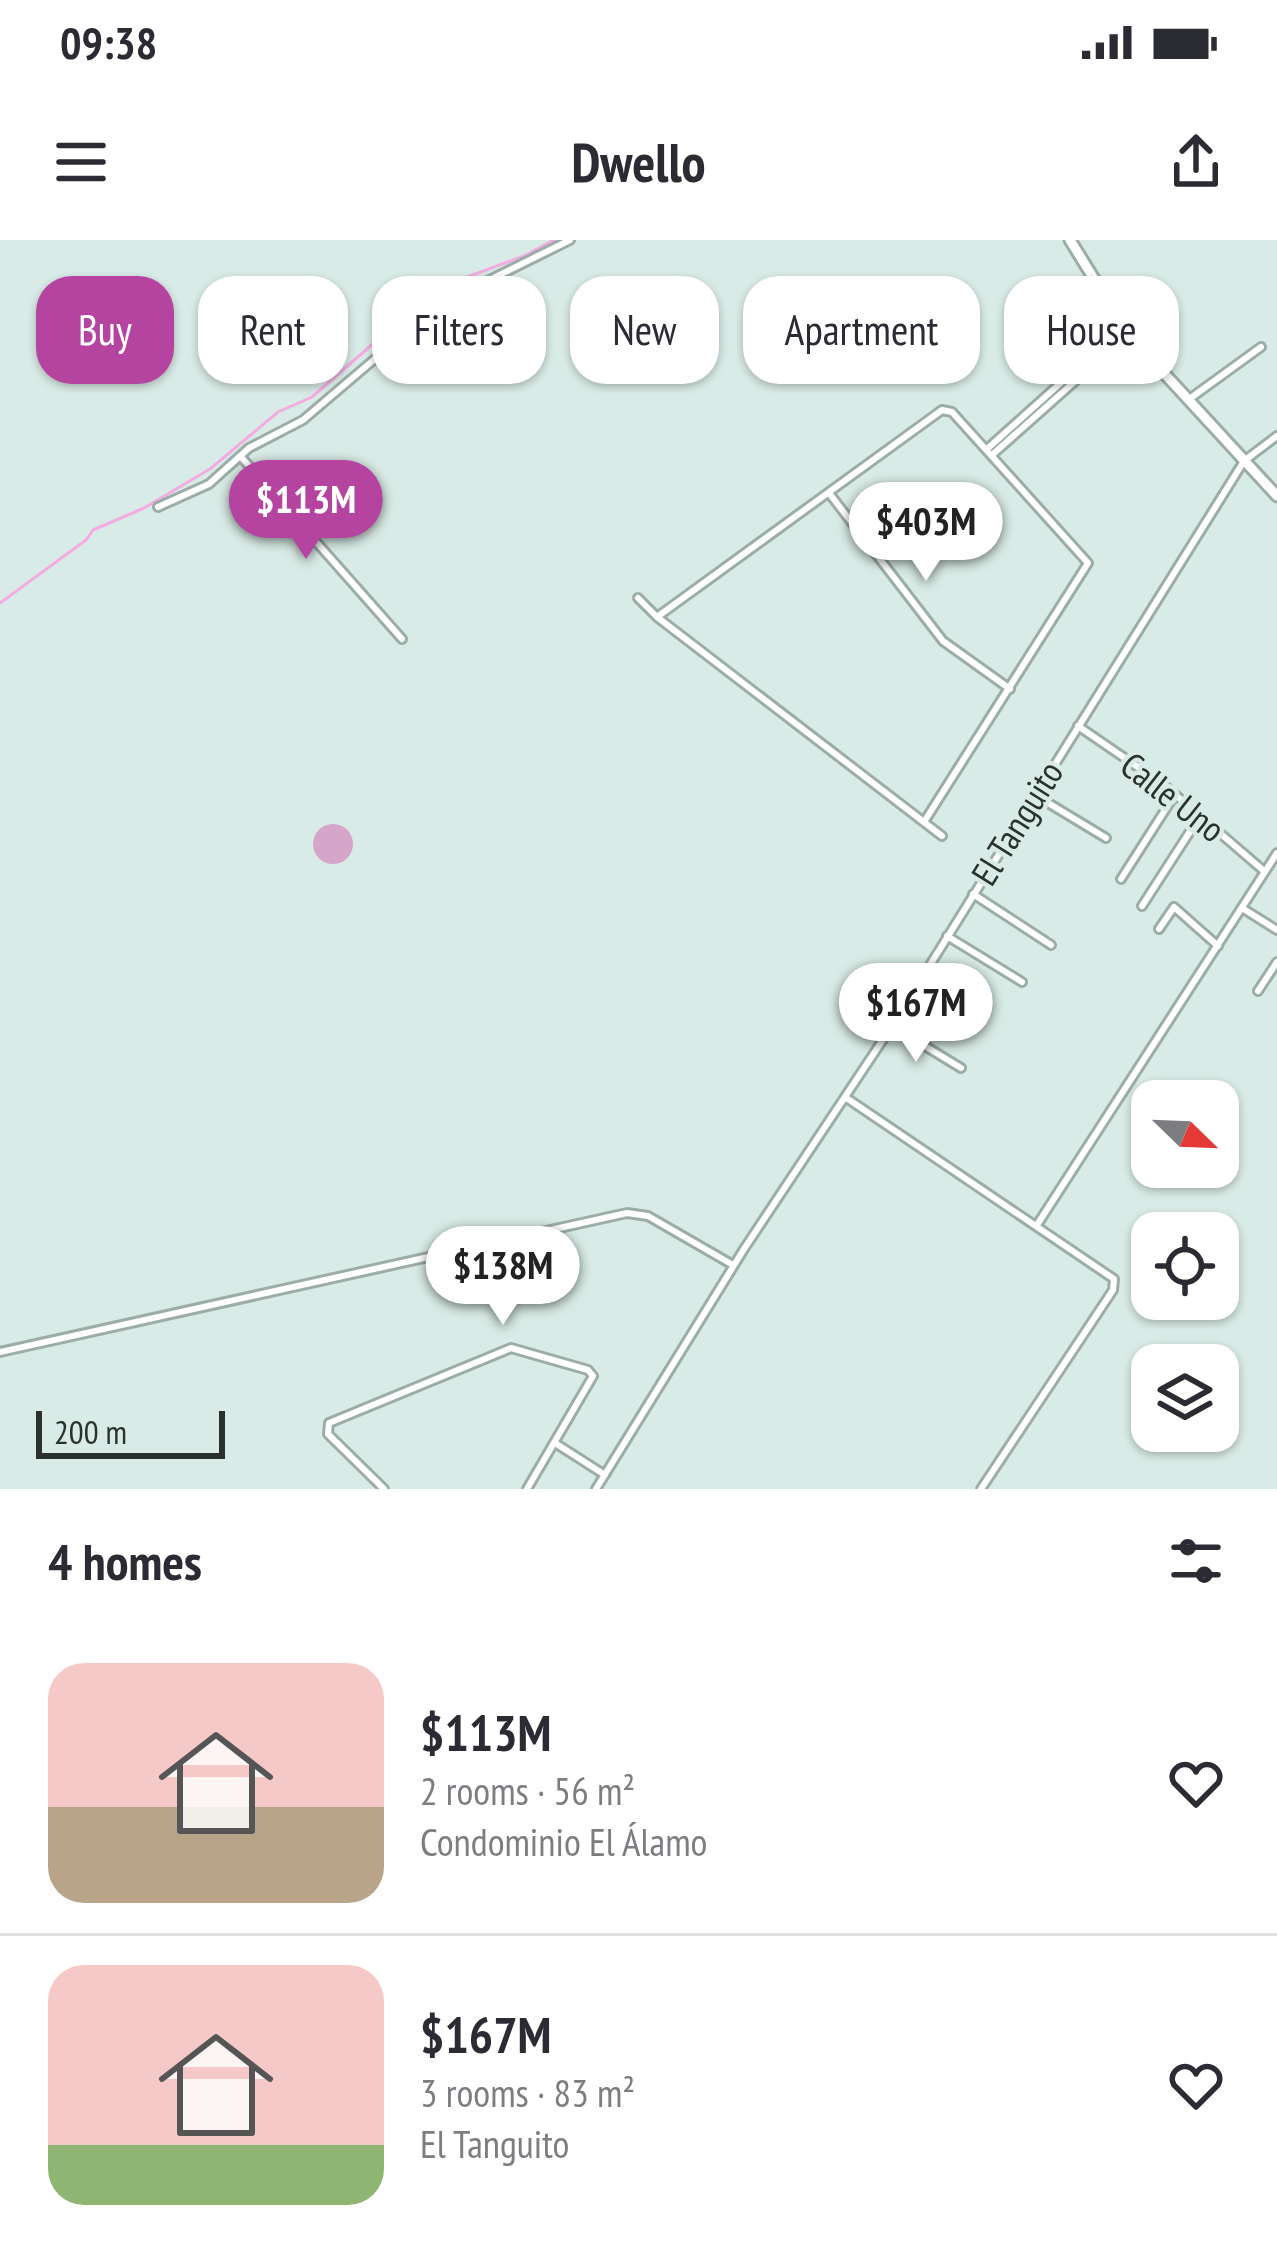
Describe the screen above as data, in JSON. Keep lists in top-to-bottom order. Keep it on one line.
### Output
{"streets":{"street":["Calle Uno","El Tanguito"]},"crossings":[["Calle Uno","El Tanguito"]],"scale_bar":"200 m","north":"bottom right","page":{"status":"09:38","header":"Dwello","chip":["Buy","Rent","Filters","New","Apartment","House"],"price":["$113M","$403M","$167M","$138M"],"scale":"200 m","heading":"4 homes","list":[{"name":"$113M","note":"2 rooms · 56 m² · Condominio El Álamo"},{"name":"$167M","note":"3 rooms · 83 m² · El Tanguito"}]}}
